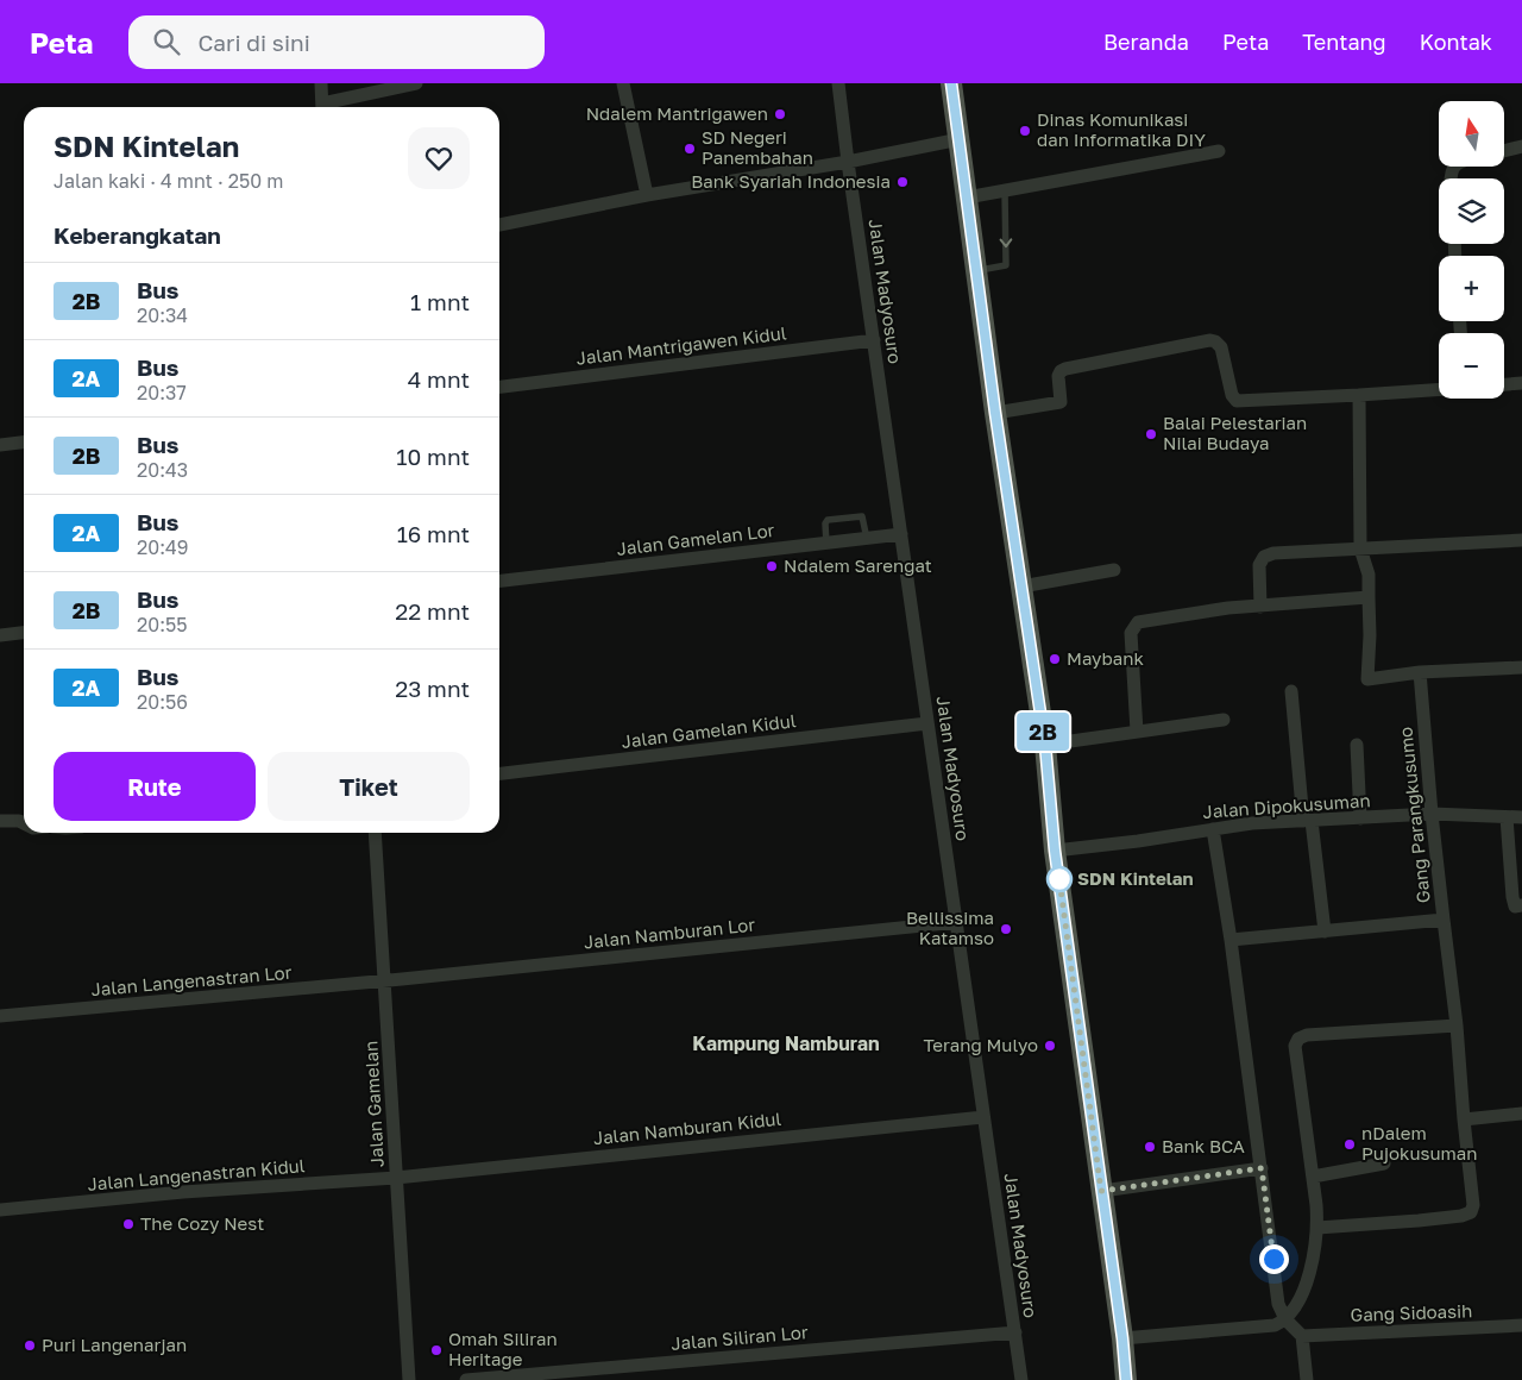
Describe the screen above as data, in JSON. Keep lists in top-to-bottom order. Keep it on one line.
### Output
{"streets":{"street":["Jalan Madyosuro","Jalan Mantrigawen Kidul","Jalan Gamelan Lor","Jalan Gamelan Kidul","Jalan Dipokusuman","Gang Parangkusumo","Jalan Namburan Lor","Jalan Langenastran Lor","Jalan Gamelan","Jalan Namburan Kidul","Jalan Langenastran Kidul","Gang Sidoasih","Jalan Siliran Lor"]},"crossings":[["Jalan Madyosuro","Jalan Mantrigawen Kidul"],["Jalan Madyosuro","Jalan Gamelan Lor"],["Jalan Madyosuro","Jalan Gamelan Kidul"],["Jalan Madyosuro","Jalan Namburan Lor"],["Jalan Madyosuro","Jalan Namburan Kidul"],["Jalan Madyosuro","Jalan Siliran Lor"],["Jalan Dipokusuman","Gang Parangkusumo"],["Jalan Namburan Lor","Jalan Langenastran Lor"],["Jalan Namburan Lor","Jalan Gamelan"],["Jalan Langenastran Lor","Jalan Gamelan"],["Jalan Gamelan","Jalan Namburan Kidul"],["Jalan Gamelan","Jalan Langenastran Kidul"],["Jalan Namburan Kidul","Jalan Langenastran Kidul"]],"districts":["Kampung Namburan"],"places":["Ndalem Mantrigawen","Dinas Komunikasi dan Informatika DIY","SD Negeri Panembahan","Bank Syariah Indonesia","Balai Pelestarian Nilai Budaya","Ndalem Sarengat","Maybank","SDN Kintelan","Bellissima Katamso","Terang Mulyo","nDalem Pujokusuman","Bank BCA","The Cozy Nest","Puri Langenarjan","Omah Siliran Heritage"],"lines":["bus line 2B"],"north":"top","page":{"header":"Peta","search":"Cari di sini","nav":["Beranda","Peta","Tentang","Kontak"],"on_map":"2B","map_buttons":["+","−"],"heading":[["SDN Kintelan","Jalan kaki · 4 mnt · 250 m"],"Keberangkatan"],"list":[{"mark":"2B","name":"Bus","note":"20:34","value":"1 mnt"},{"mark":"2A","name":"Bus","note":"20:37","value":"4 mnt"},{"mark":"2B","name":"Bus","note":"20:43","value":"10 mnt"},{"mark":"2A","name":"Bus","note":"20:49","value":"16 mnt"},{"mark":"2B","name":"Bus","note":"20:55","value":"22 mnt"},{"mark":"2A","name":"Bus","note":"20:56","value":"23 mnt"}],"buttons":["Rute","Tiket"]}}
